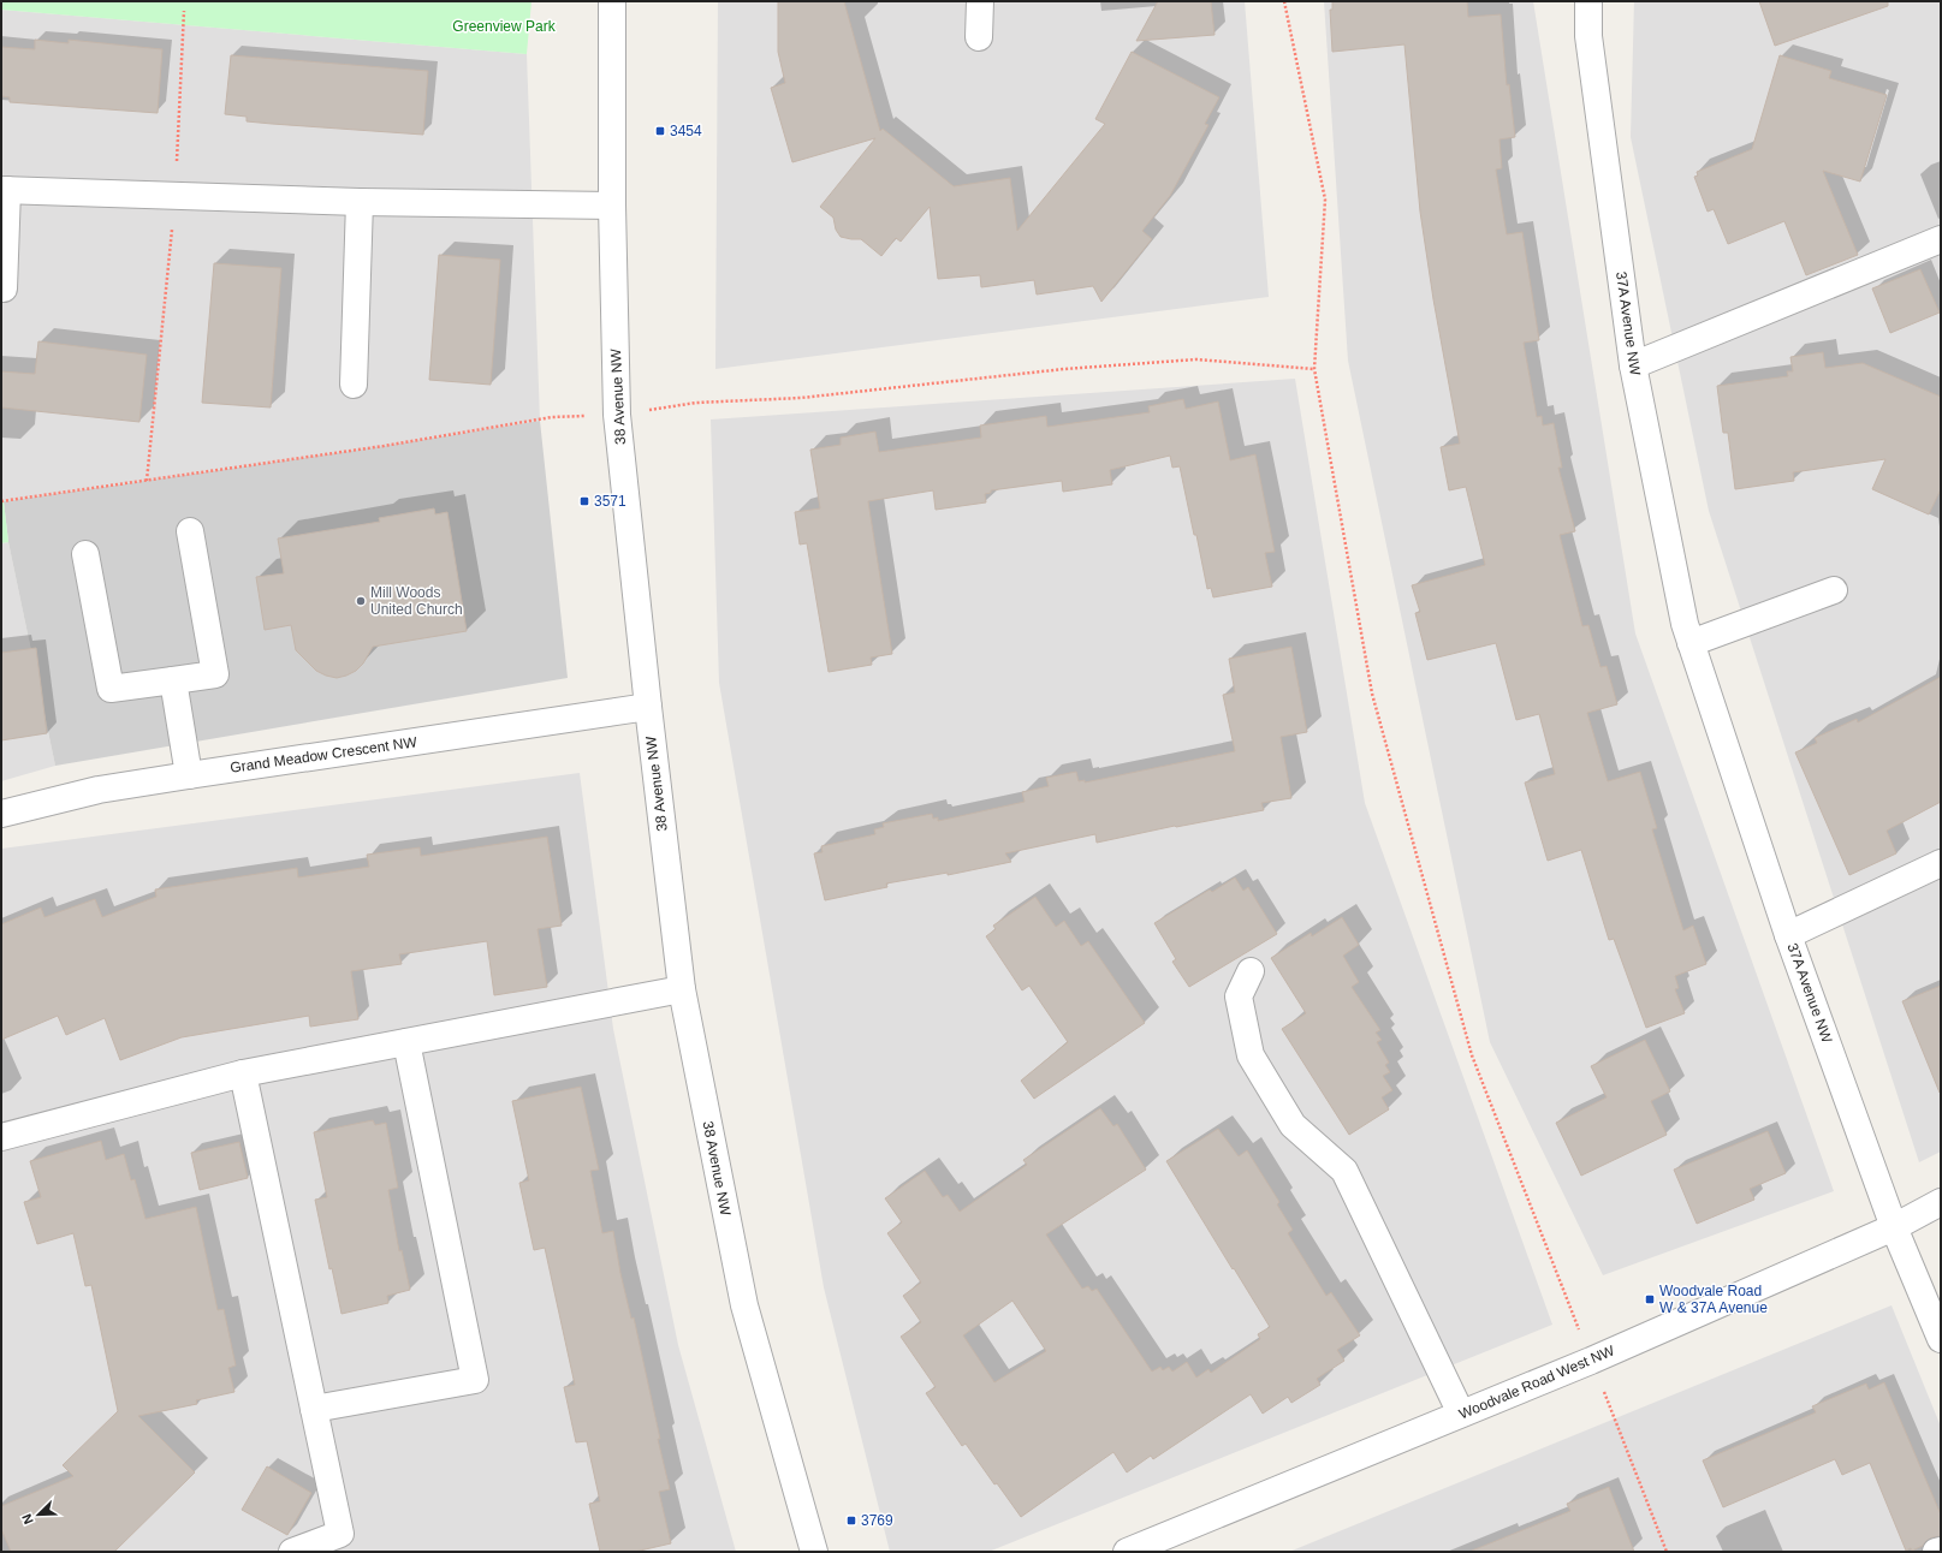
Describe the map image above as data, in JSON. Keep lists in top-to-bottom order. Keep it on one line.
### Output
{"streets":{"street":["37A Avenue NW","38 Avenue NW","Grand Meadow Crescent NW","Woodvale Road West NW"]},"crossings":[["37A Avenue NW","Woodvale Road West NW"],["38 Avenue NW","Grand Meadow Crescent NW"]],"parks":["Greenview Park"],"places":{"transit":["3454","3571","Woodvale Road W & 37A Avenue","3769"],"other":["Mill Woods United Church"]},"north":"bottom left"}
